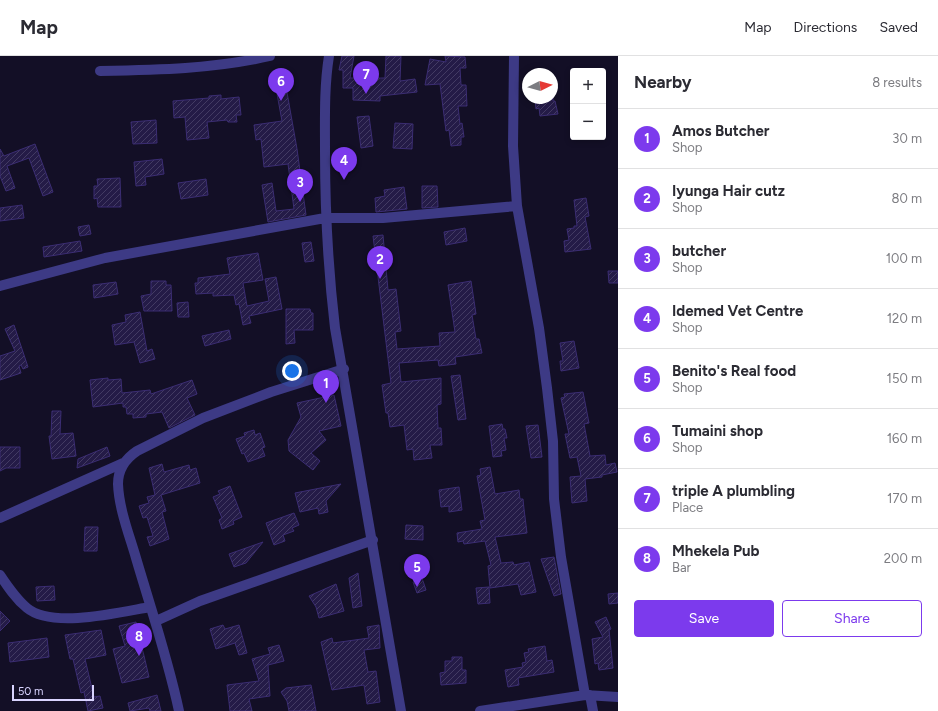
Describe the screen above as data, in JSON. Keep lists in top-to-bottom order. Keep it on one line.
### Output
{"scale_bar":"50 m","north":"right","page":{"header":"Map","nav":["Map","Directions","Saved"],"heading":["Nearby","8 results"],"pins":["7","6","4","3","2","1","5","8"],"map_buttons":["+","−"],"list":[{"mark":"1","name":"Amos Butcher","note":"Shop","value":"30 m"},{"mark":"2","name":"Iyunga Hair cutz","note":"Shop","value":"80 m"},{"mark":"3","name":"butcher","note":"Shop","value":"100 m"},{"mark":"4","name":"Idemed Vet Centre","note":"Shop","value":"120 m"},{"mark":"5","name":"Benito's Real food","note":"Shop","value":"150 m"},{"mark":"6","name":"Tumaini shop","note":"Shop","value":"160 m"},{"mark":"7","name":"triple A plumbling","note":"Place","value":"170 m"},{"mark":"8","name":"Mhekela Pub","note":"Bar","value":"200 m"}],"buttons":["Save","Share"],"scale":"50 m"}}
